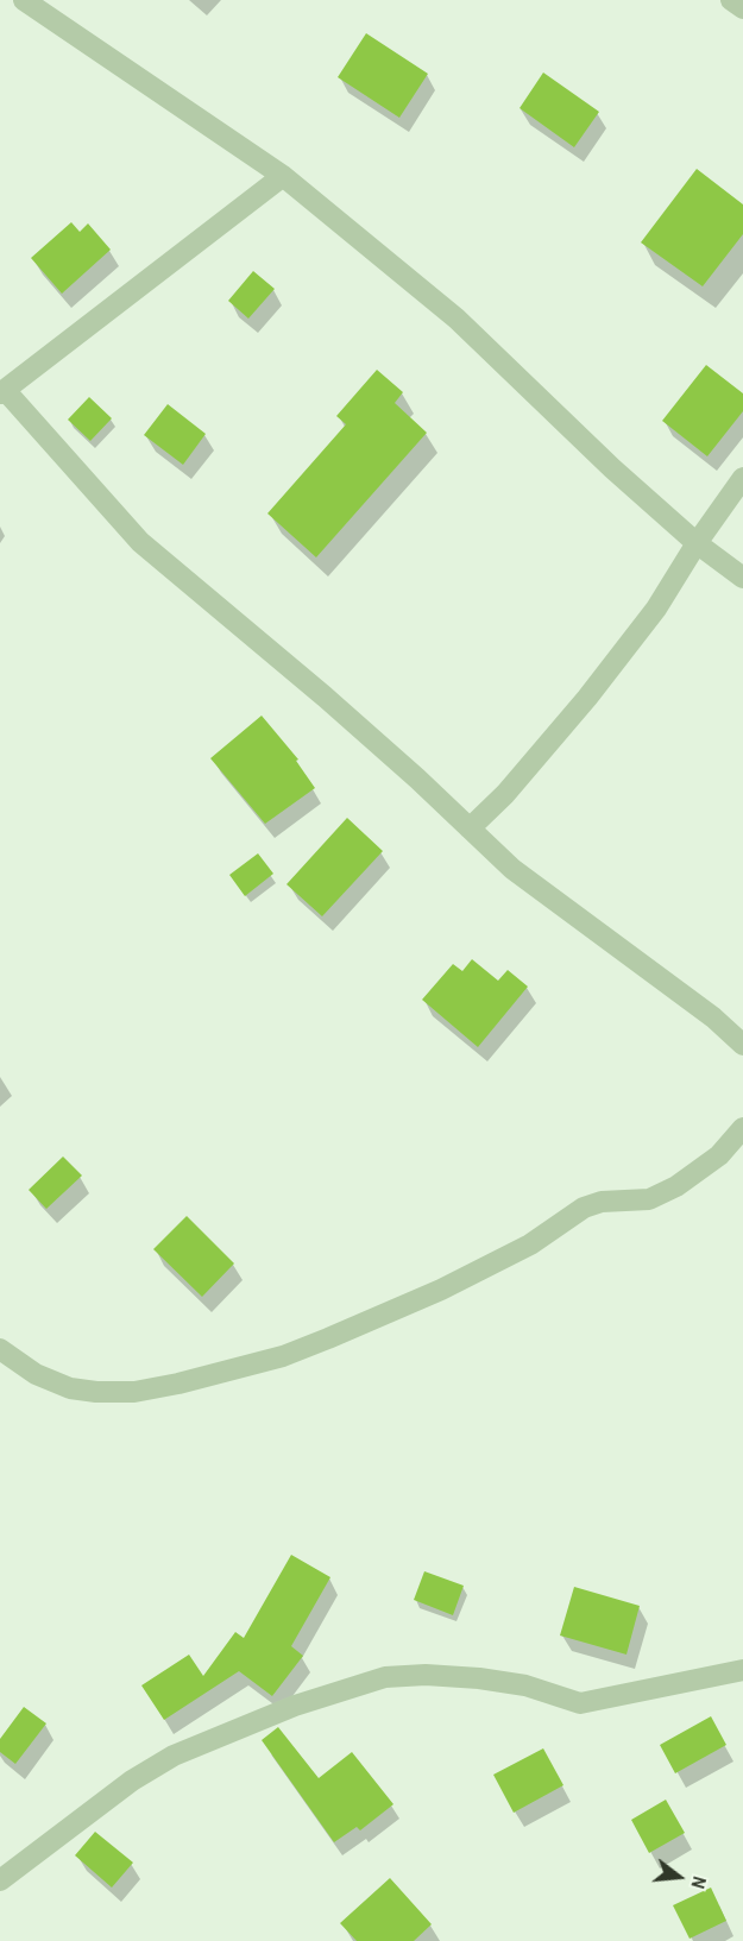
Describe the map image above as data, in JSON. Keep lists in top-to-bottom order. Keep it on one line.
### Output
{"north":"right"}
